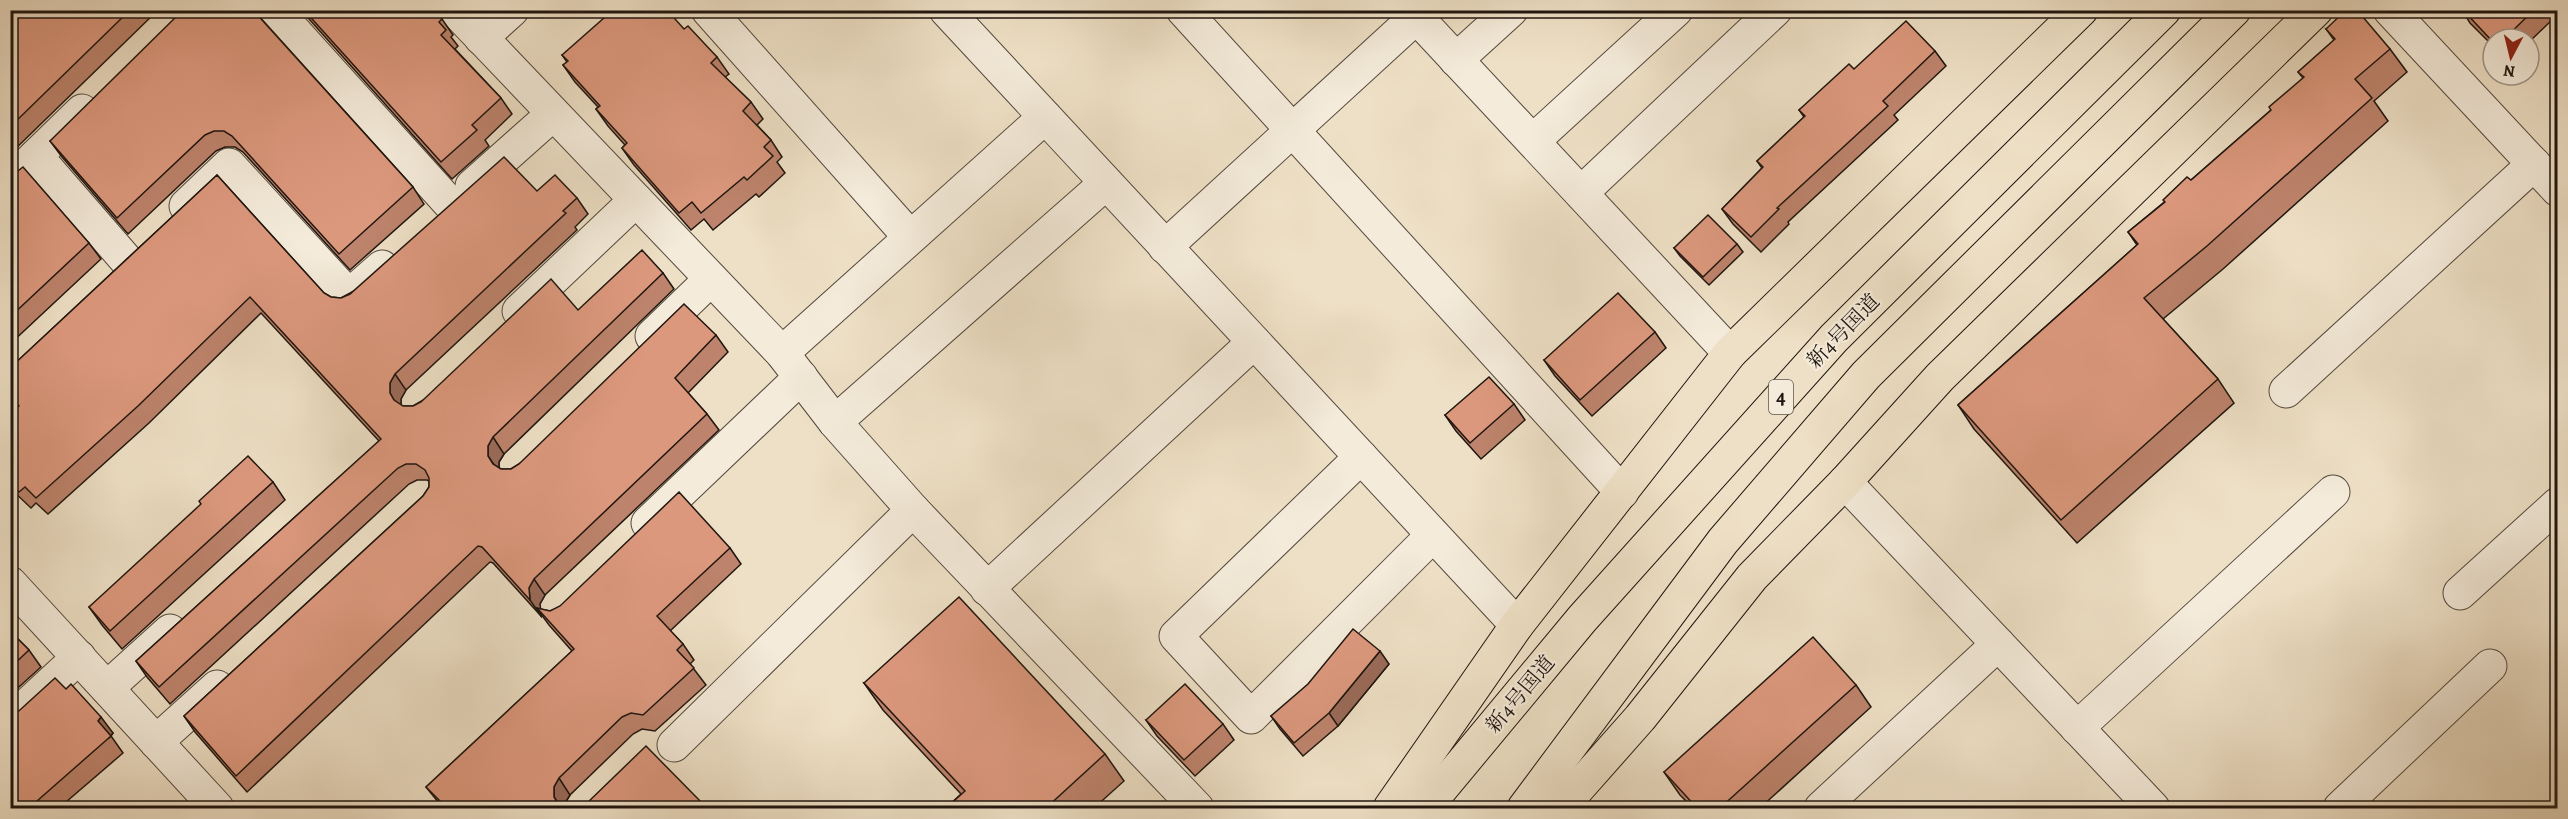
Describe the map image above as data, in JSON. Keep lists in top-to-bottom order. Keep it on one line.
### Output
{"streets":{"highway":["新4号国道","4"]},"north":"bottom"}
